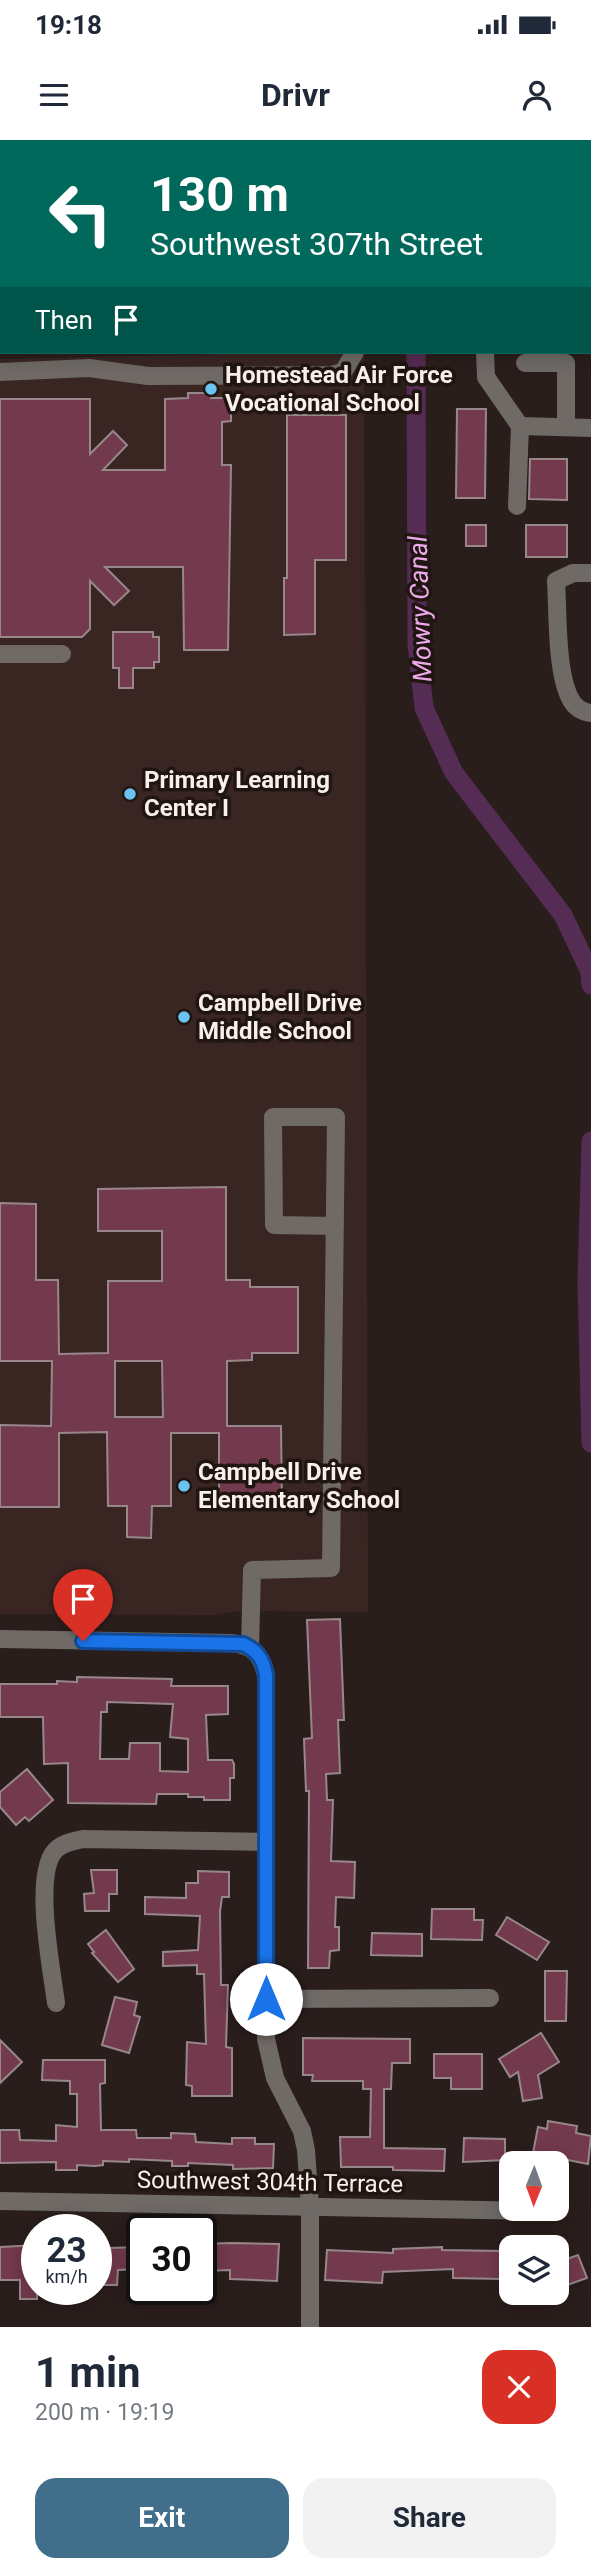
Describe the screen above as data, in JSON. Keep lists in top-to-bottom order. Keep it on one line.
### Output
{"streets":{"street":["Southwest 304th Terrace"]},"water":["Mowry Canal"],"places":["Homestead Air Force Vocational School","Primary Learning Center I","Campbell Drive Middle School","Campbell Drive Elementary School"],"north":"bottom","page":{"status":"19:18","header":"Drivr","turn":["130 m","Southwest 307th Street"],"then":"Then","speed":"23 km/h","limit":"30","heading":["1 min","200 m · 19:19"],"buttons":["Exit","Share"]}}
